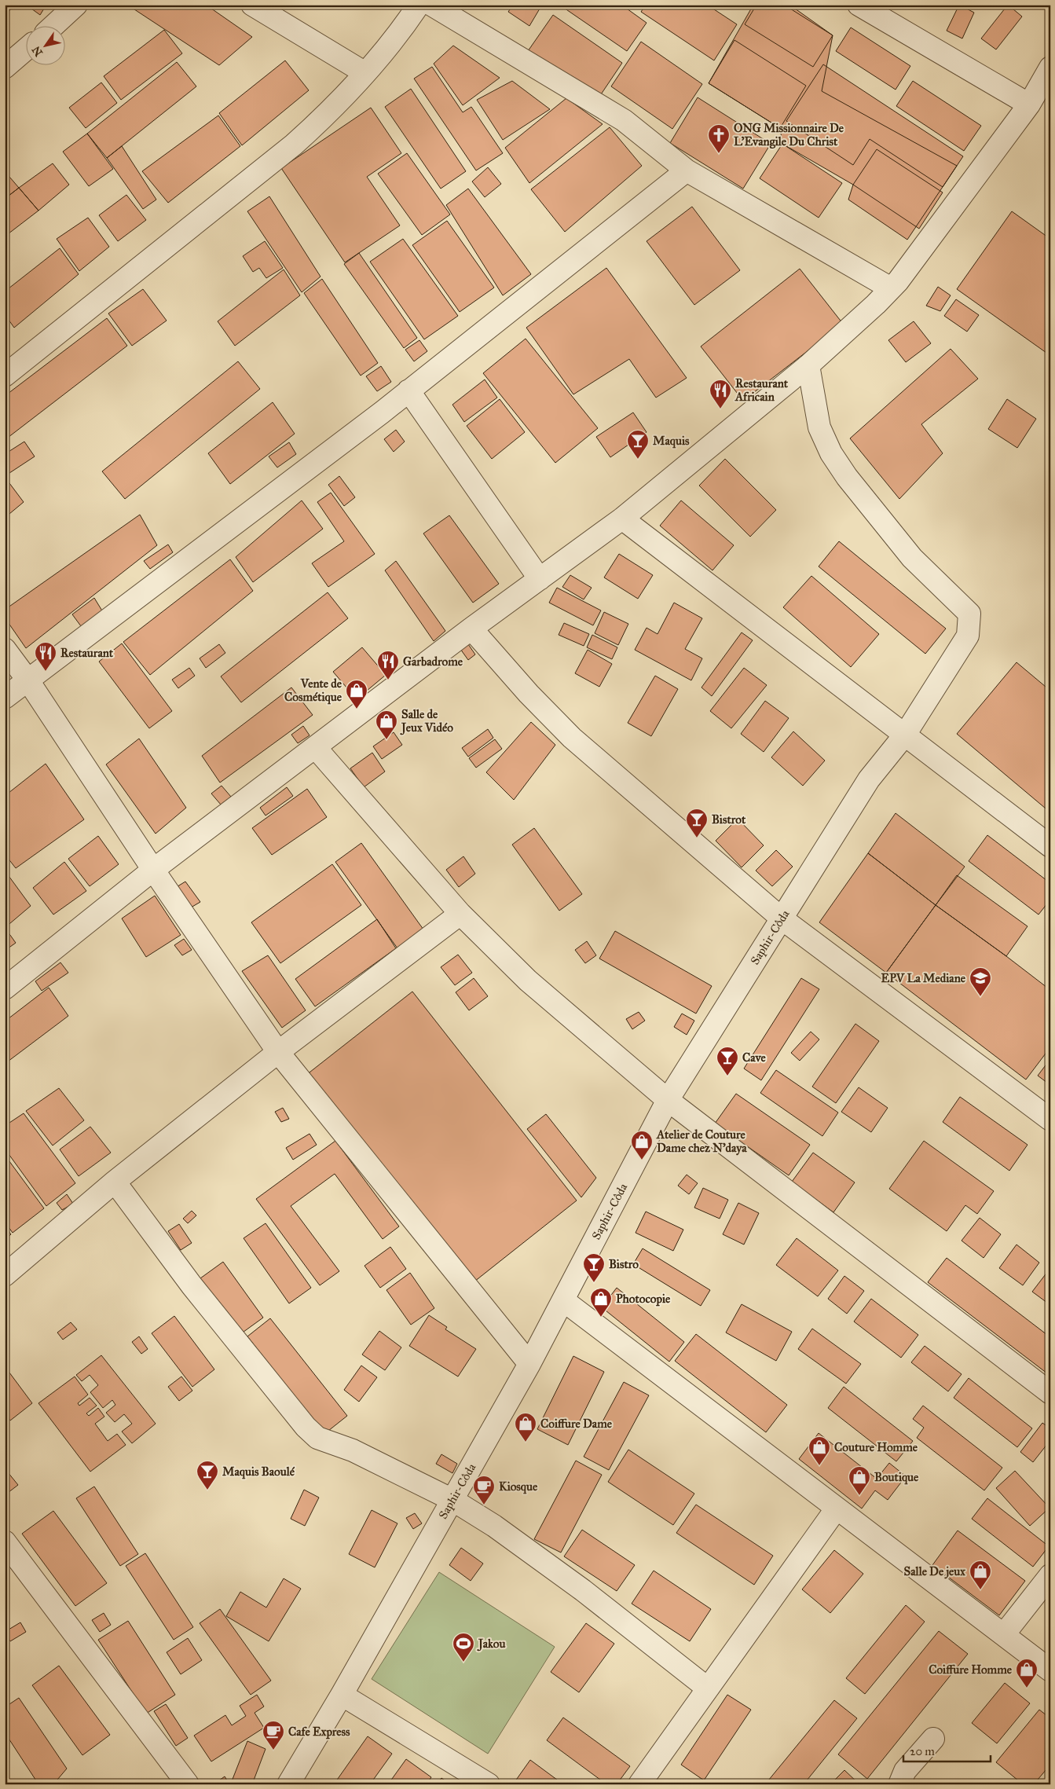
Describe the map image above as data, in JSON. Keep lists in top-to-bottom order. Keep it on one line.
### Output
{"streets":{"street":["Saphir-Côda"]},"places":{"church":["ONG Missionnaire De L'Evangile Du Christ"],"restaurant":["Restaurant Africain","Restaurant","Garbadrome"],"bar":["Maquis","Bistrot","Cave","Bistro","Maquis Baoulé"],"shop":["Vente de Cosmétique","Salle de Jeux Vidéo","Atelier de Couture Dame chez N'daya","Photocopie","Coiffure Dame","Couture Homme","Boutique","Salle De jeux","Coiffure Homme"],"school or university":["EPV La Mediane"],"cafe":["Kiosque","Cafe Express"],"sports":["Jakou"]},"scale_bar":"20 m","north":"bottom left"}
